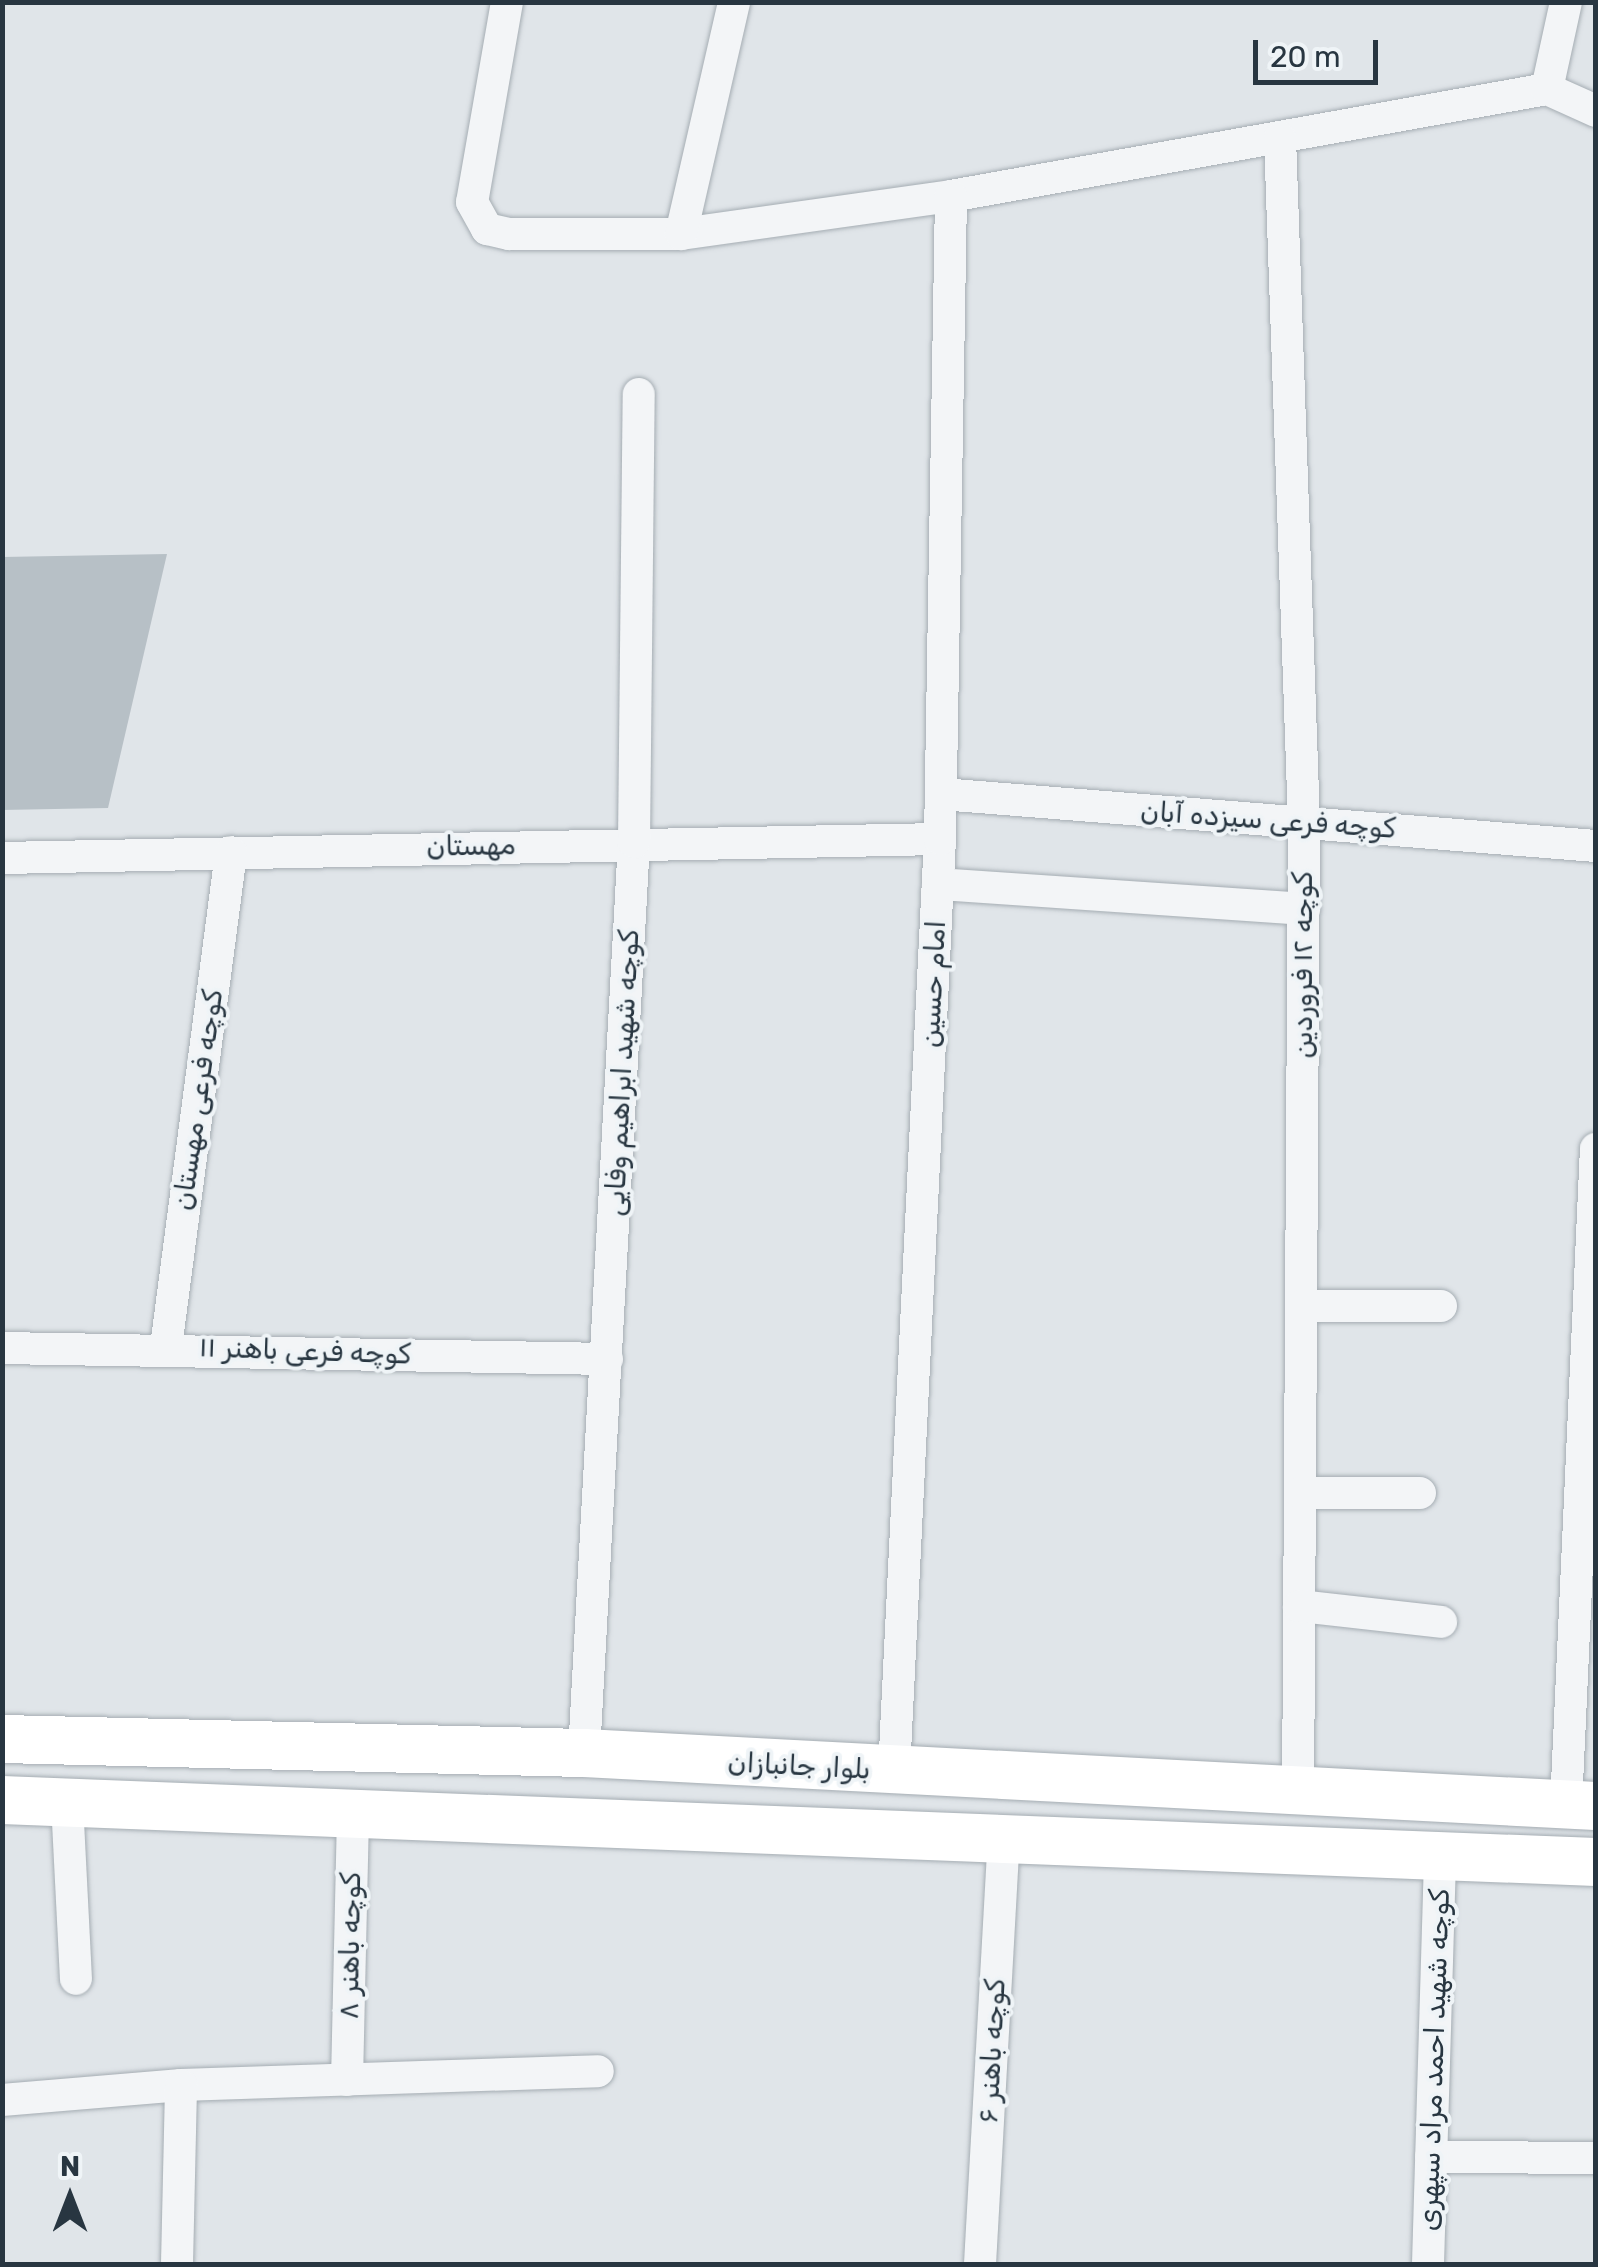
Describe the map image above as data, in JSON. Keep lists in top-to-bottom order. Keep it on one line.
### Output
{"streets":{"main road":["بلوار جانبازان"],"street":["کوچه فرعی سیزده آبان","مهستان","کوچه ۱۲ فروردین","امام حسین","کوچه شهید ابراهیم وفایی","کوچه فرعی مهستان","کوچه فرعی باهنر ۱۱","کوچه باهنر ۸","کوچه باهنر ۶","کوچه شهید احمد مراد سپهری"]},"crossings":[["کوچه فرعی سیزده آبان","کوچه ۱۲ فروردین"],["کوچه فرعی سیزده آبان","امام حسین"],["مهستان","امام حسین"],["مهستان","کوچه شهید ابراهیم وفایی"],["مهستان","کوچه فرعی مهستان"],["کوچه ۱۲ فروردین","بلوار جانبازان"],["امام حسین","بلوار جانبازان"],["کوچه شهید ابراهیم وفایی","کوچه فرعی باهنر ۱۱"],["کوچه شهید ابراهیم وفایی","بلوار جانبازان"],["کوچه فرعی مهستان","کوچه فرعی باهنر ۱۱"]],"scale_bar":"20 m","north":"top"}
